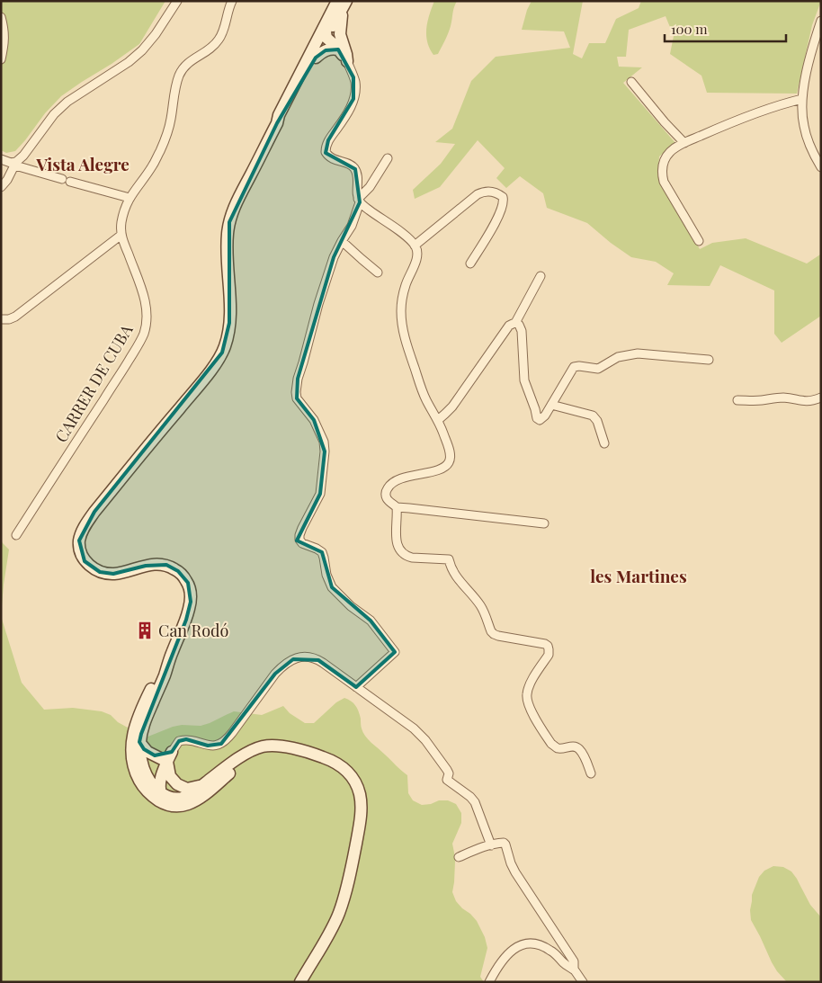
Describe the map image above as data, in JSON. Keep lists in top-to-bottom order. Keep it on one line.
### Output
{"streets":{"street":["CARRER DE CUBA"]},"districts":["Vista Alegre","les Martines"],"places":{"building":["Can Rodó"]},"scale_bar":"100 m"}
